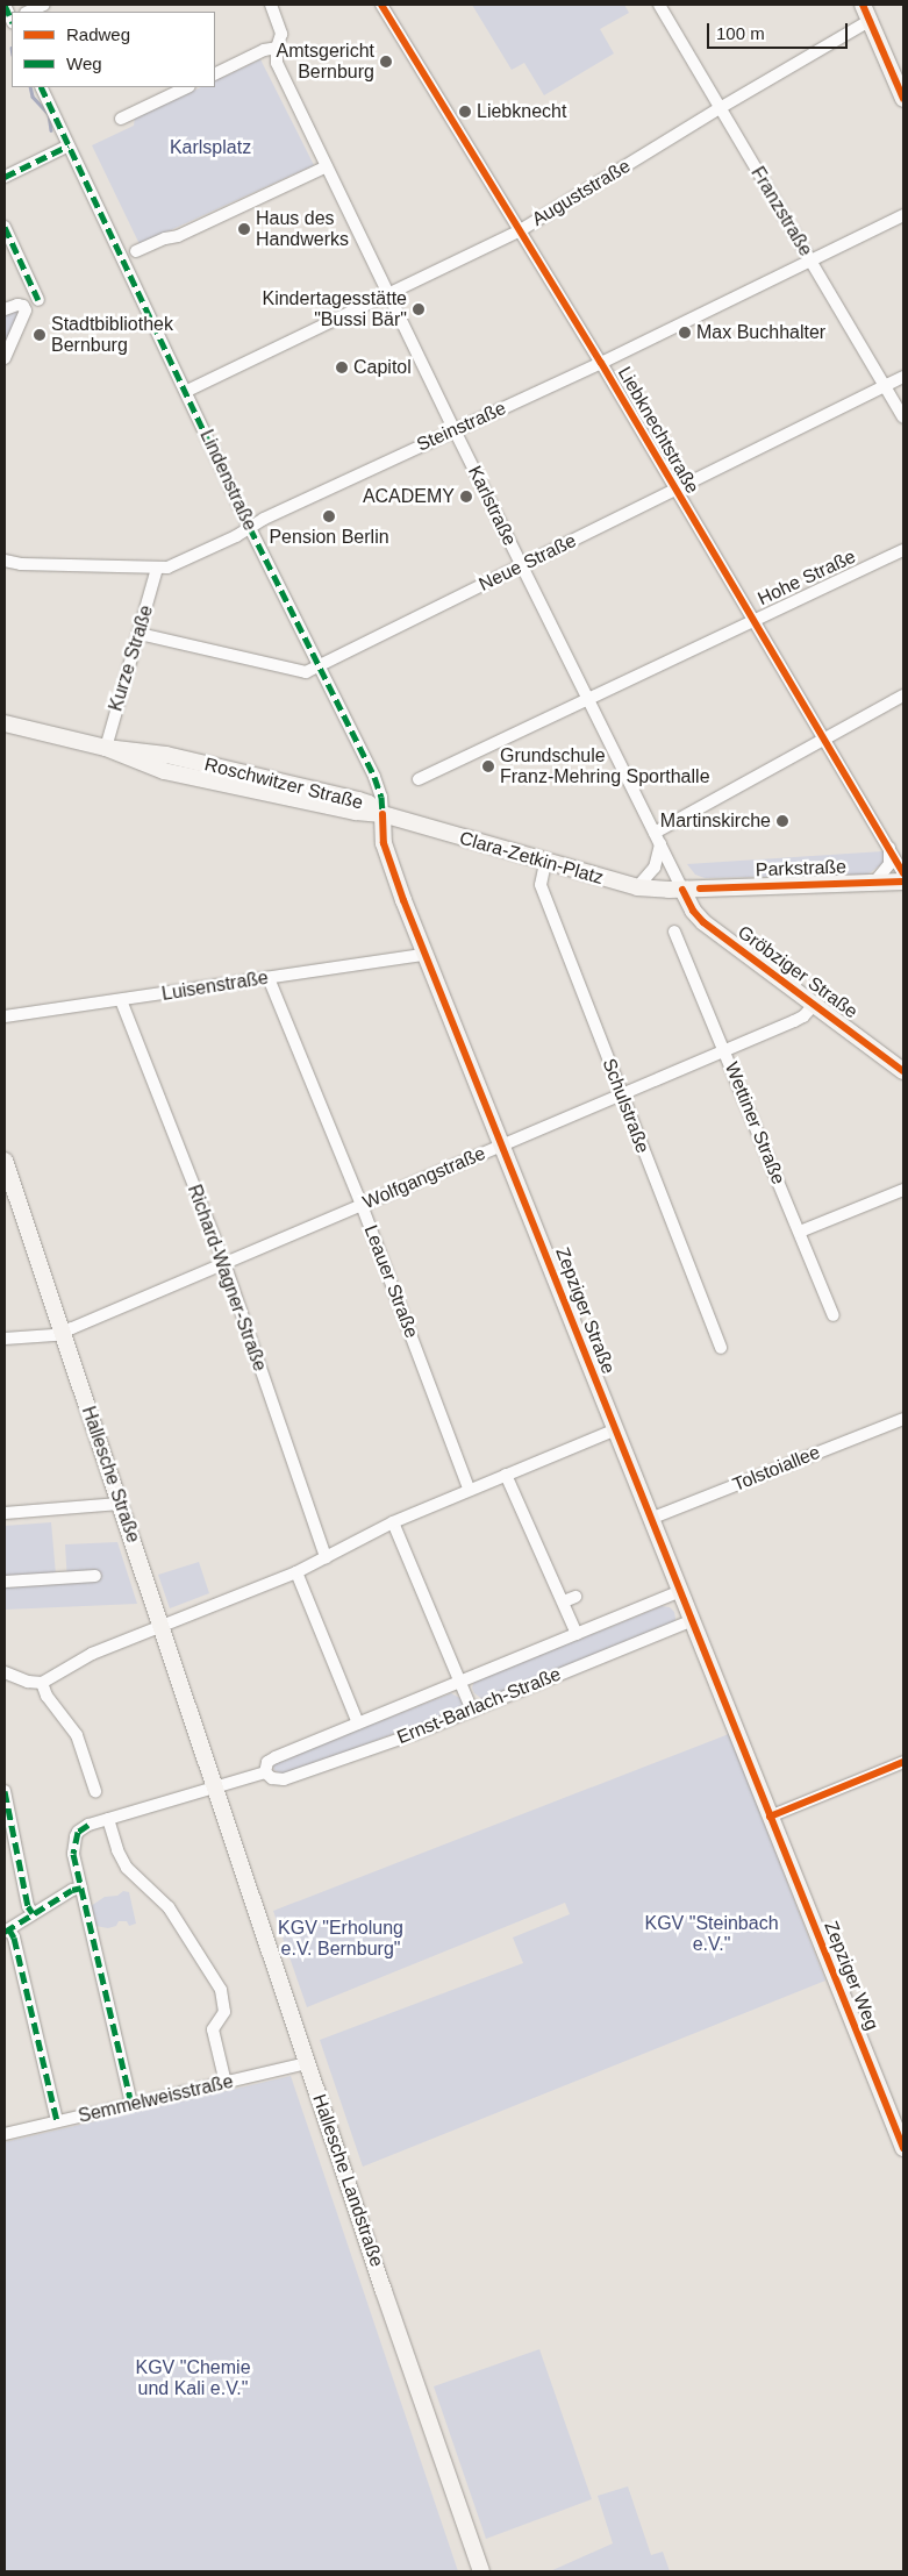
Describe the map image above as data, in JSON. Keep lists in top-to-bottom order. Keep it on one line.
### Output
{"streets":{"main road":["Roschwitzer Straße","Clara-Zetkin-Platz","Parkstraße","Gröbziger Straße","Zepziger Straße","Hallesche Straße","Zepziger Weg","Hallesche Landstraße"],"street":["Auguststraße","Franzstraße","Steinstraße","Liebknechtstraße","Lindenstraße","Karlstraße","Neue Straße","Hohe Straße","Kurze Straße","Luisenstraße","Schulstraße","Wettiner Straße","Wolfgangstraße","Richard-Wagner-Straße","Leauer Straße","Tolstoiallee","Ernst-Barlach-Straße","Semmelweisstraße"]},"crossings":[["Auguststraße","Franzstraße"],["Auguststraße","Liebknechtstraße"],["Auguststraße","Lindenstraße"],["Auguststraße","Karlstraße"],["Franzstraße","Steinstraße"],["Franzstraße","Neue Straße"],["Steinstraße","Liebknechtstraße"],["Steinstraße","Lindenstraße"],["Steinstraße","Karlstraße"],["Steinstraße","Kurze Straße"],["Liebknechtstraße","Neue Straße"],["Liebknechtstraße","Hohe Straße"],["Lindenstraße","Neue Straße"],["Lindenstraße","Roschwitzer Straße"],["Lindenstraße","Clara-Zetkin-Platz"],["Lindenstraße","Zepziger Straße"],["Karlstraße","Neue Straße"],["Karlstraße","Hohe Straße"],["Karlstraße","Clara-Zetkin-Platz"],["Karlstraße","Parkstraße"],["Karlstraße","Gröbziger Straße"],["Neue Straße","Kurze Straße"],["Kurze Straße","Roschwitzer Straße"],["Roschwitzer Straße","Clara-Zetkin-Platz"],["Roschwitzer Straße","Zepziger Straße"],["Clara-Zetkin-Platz","Parkstraße"],["Clara-Zetkin-Platz","Gröbziger Straße"],["Clara-Zetkin-Platz","Schulstraße"],["Clara-Zetkin-Platz","Zepziger Straße"],["Parkstraße","Gröbziger Straße"],["Gröbziger Straße","Wolfgangstraße"],["Luisenstraße","Richard-Wagner-Straße"],["Luisenstraße","Leauer Straße"],["Luisenstraße","Zepziger Straße"],["Schulstraße","Wolfgangstraße"],["Wettiner Straße","Wolfgangstraße"],["Wolfgangstraße","Richard-Wagner-Straße"],["Wolfgangstraße","Leauer Straße"],["Wolfgangstraße","Zepziger Straße"],["Wolfgangstraße","Hallesche Straße"],["Zepziger Straße","Tolstoiallee"],["Zepziger Straße","Ernst-Barlach-Straße"],["Zepziger Straße","Zepziger Weg"],["Hallesche Straße","Ernst-Barlach-Straße"],["Hallesche Straße","Hallesche Landstraße"],["Ernst-Barlach-Straße","Semmelweisstraße"],["Ernst-Barlach-Straße","Hallesche Landstraße"],["Semmelweisstraße","Hallesche Landstraße"]],"parks":["Karlsplatz","KGV \"Steinbach e.V.\"","KGV \"Erholung e.V. Bernburg\"","KGV \"Chemie und Kali e.V.\""],"places":["Amtsgericht Bernburg","Liebknecht","Haus des Handwerks","Kindertagesstätte \"Bussi Bär\"","Max Buchhalter","Stadtbibliothek Bernburg","Capitol","ACADEMY","Pension Berlin","Grundschule Franz-Mehring Sporthalle","Martinskirche"],"legend":["Radweg","Weg"],"scale_bar":"100 m"}
